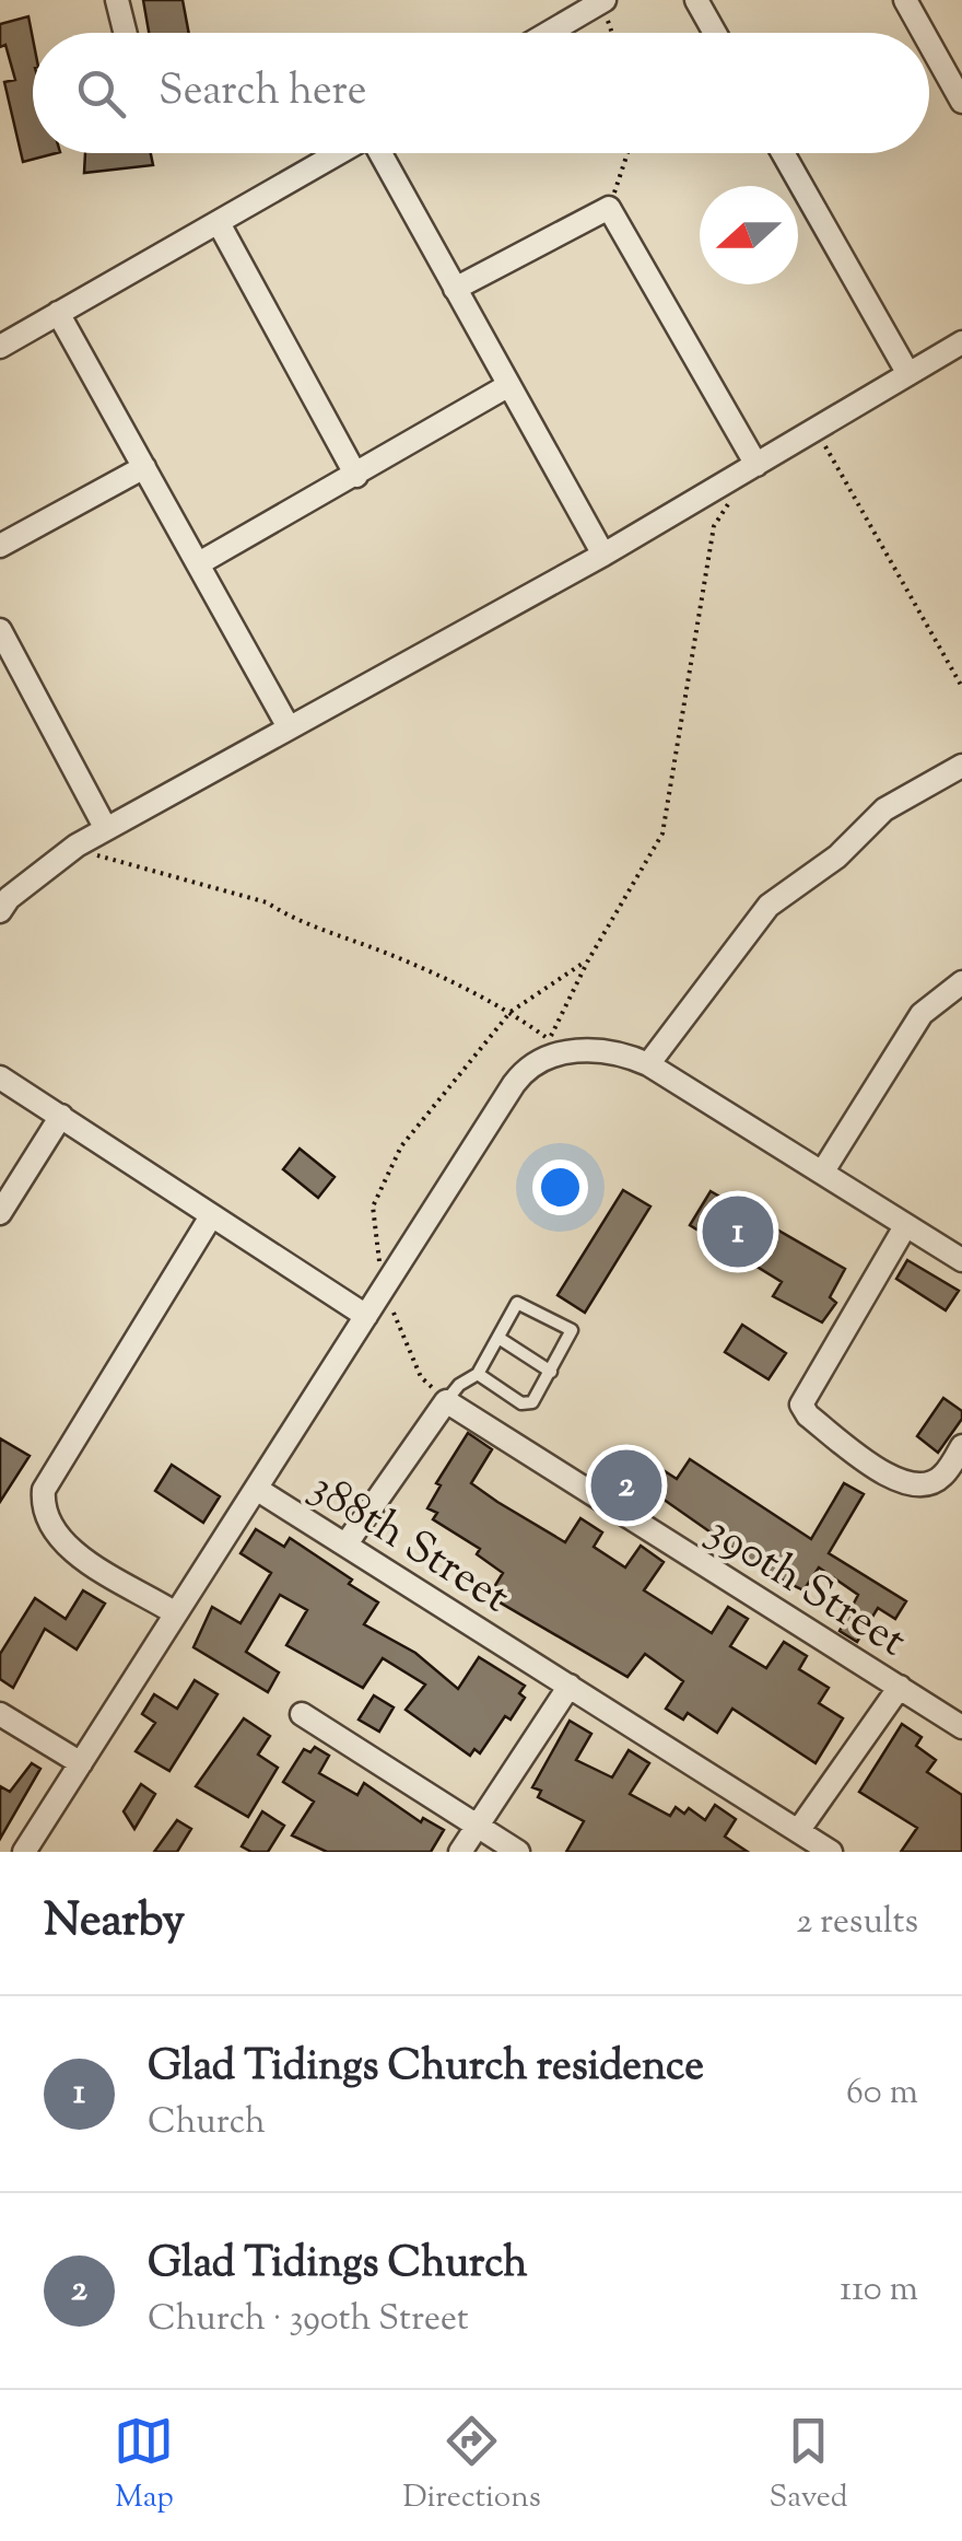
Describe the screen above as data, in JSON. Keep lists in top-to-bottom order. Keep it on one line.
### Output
{"streets":{"street":["388th Street","390th Street"]},"north":"left","page":{"search":"Search here","pins":["1","2"],"heading":["Nearby","2 results"],"list":[{"mark":"1","name":"Glad Tidings Church residence","note":"Church","value":"60 m"},{"mark":"2","name":"Glad Tidings Church","note":"Church · 390th Street","value":"110 m"}],"nav":["Map","Directions","Saved"]}}
